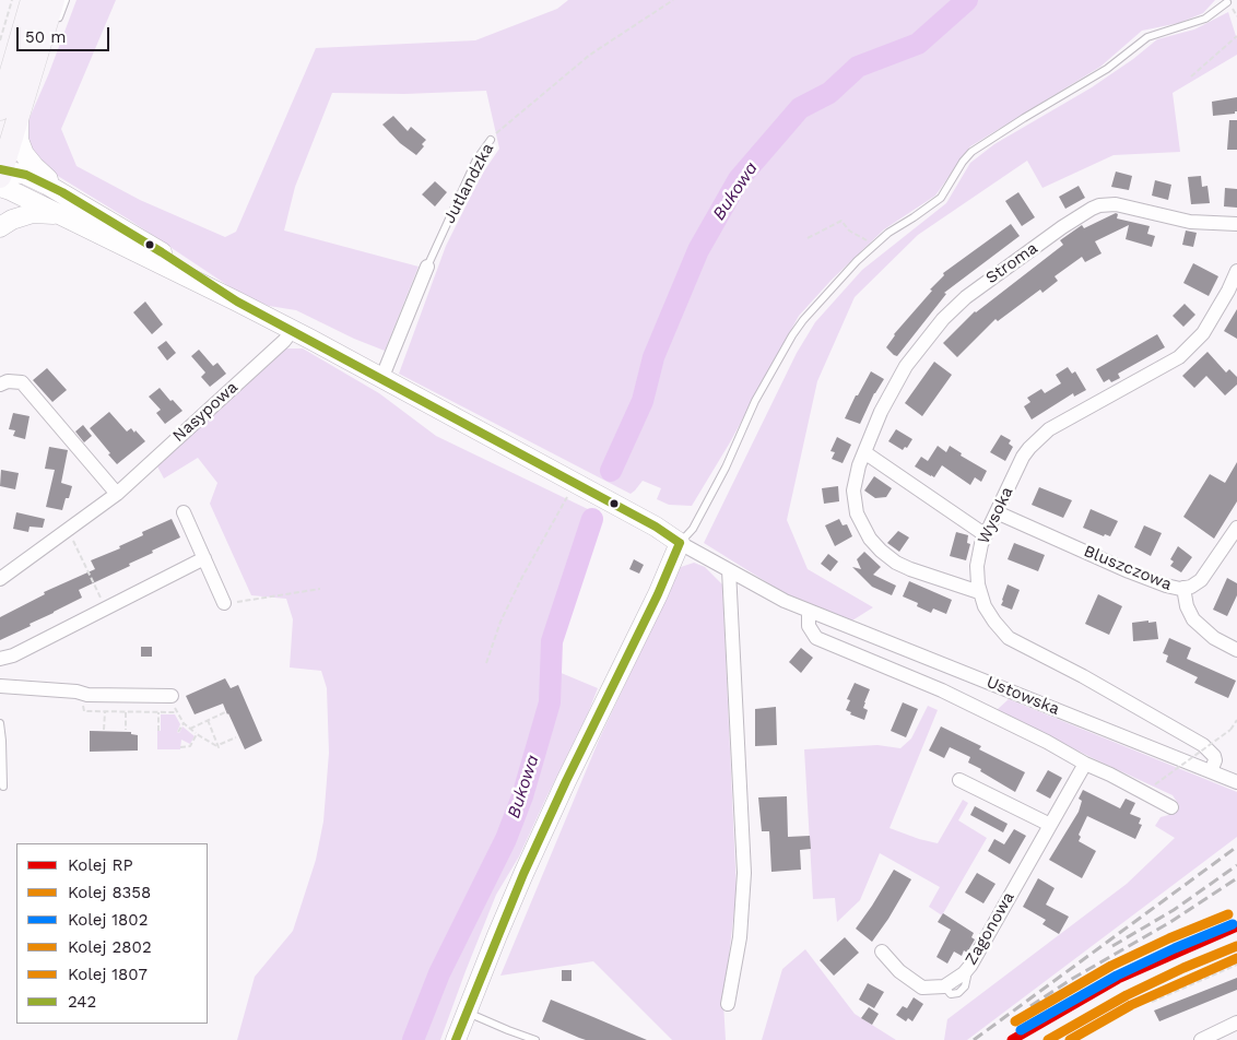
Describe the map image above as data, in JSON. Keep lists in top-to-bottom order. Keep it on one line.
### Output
{"streets":{"street":["Jutlandzka","Stroma","Nasypowa","Wysoka","Bluszczowa","Ustowska","Zagonowa"]},"crossings":[["Jutlandzka","Ustowska"],["Stroma","Wysoka"],["Nasypowa","Ustowska"],["Wysoka","Bluszczowa"],["Wysoka","Ustowska"],["Ustowska","Zagonowa"]],"water":["Bukowa"],"lines":["transit line 242","rail line 1807","rail line 1802","rail line RP","rail line 8358","rail line 2802"],"legend":["Kolej RP","Kolej 8358","Kolej 1802","Kolej 2802","Kolej 1807","242"],"scale_bar":"50 m"}
